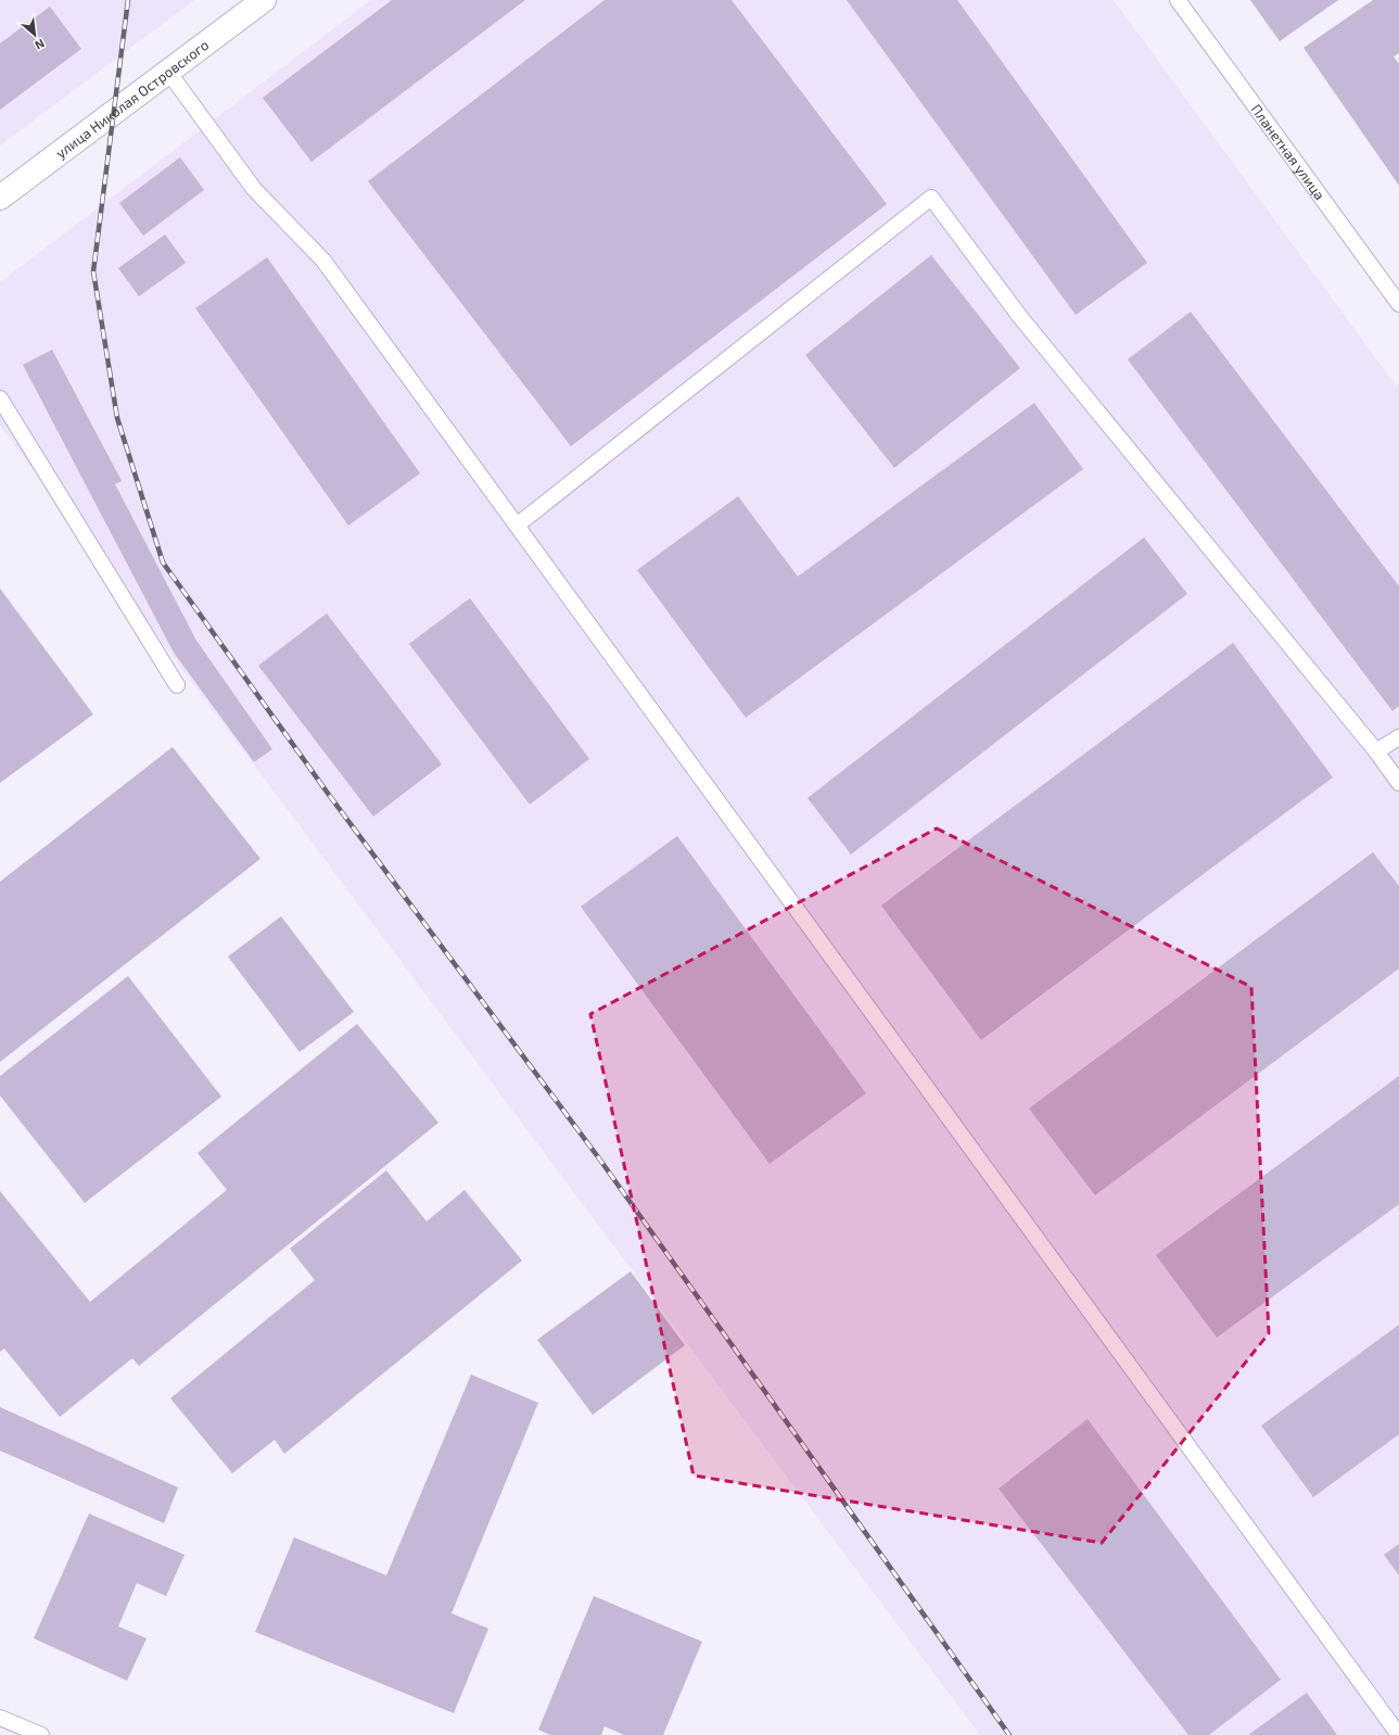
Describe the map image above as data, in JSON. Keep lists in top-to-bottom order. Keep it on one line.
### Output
{"streets":{"street":["улица Николая Островского"],"lane":["Планетная улица"]},"north":"bottom right"}
